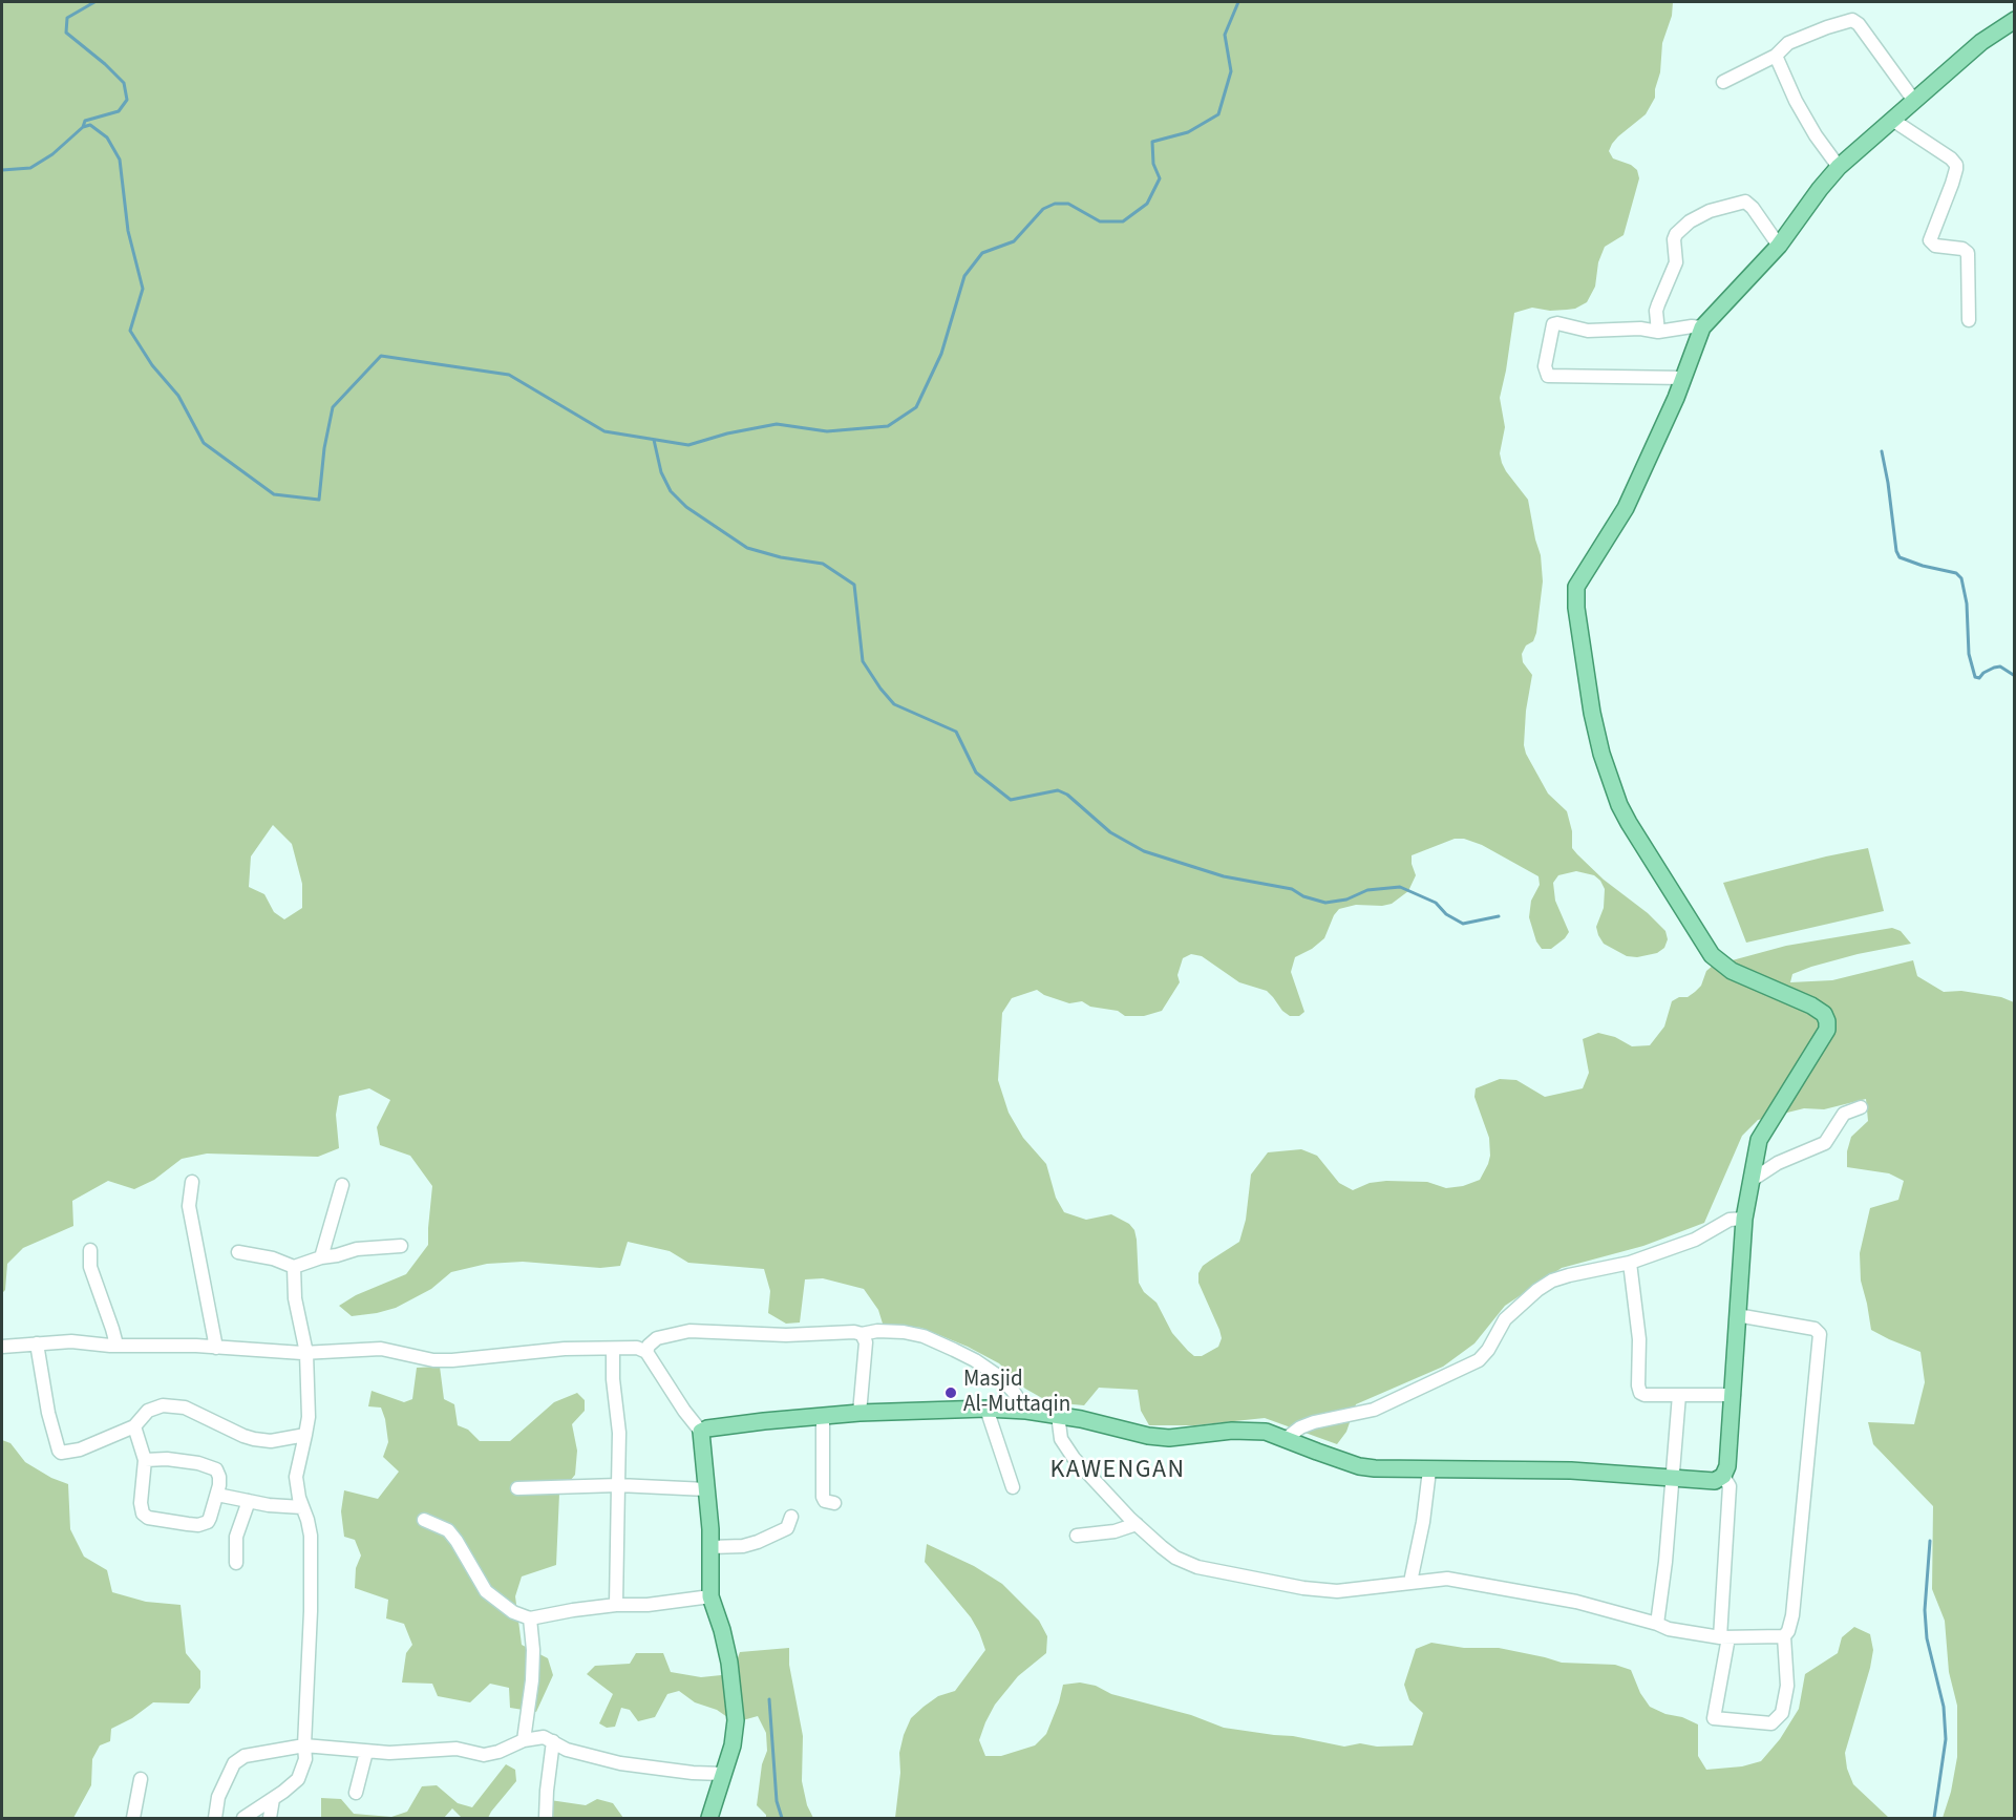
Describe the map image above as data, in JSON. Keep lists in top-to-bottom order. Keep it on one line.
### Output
{"districts":["KAWENGAN"],"places":["Masjid Al-Muttaqin"]}
